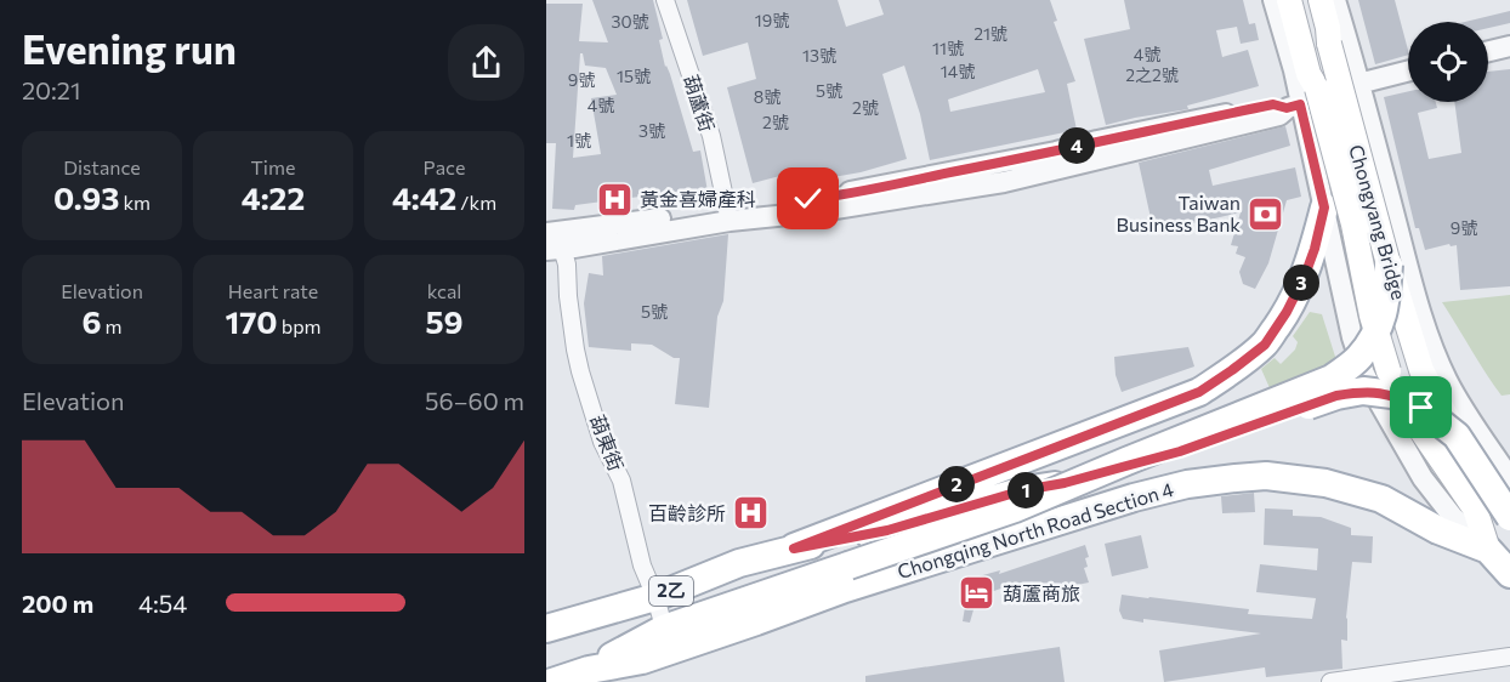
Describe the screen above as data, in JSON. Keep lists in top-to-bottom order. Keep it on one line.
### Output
{"streets":{"main road":["Chongyang Bridge","Chongqing North Road Section 4","2乙"],"street":["葫蘆街","葫東街"]},"crossings":[["Chongyang Bridge","Chongqing North Road Section 4"],["Chongyang Bridge","2乙"],["葫東街","Chongqing North Road Section 4"],["Chongqing North Road Section 4","2乙"]],"places":{"hospital":["黃金喜婦產科","百齡診所"],"bank":["Taiwan Business Bank"],"hotel":["葫蘆商旅"]},"house_numbers":["19號","30號","21號","11號","4號","13號","14號","2之2號","15號","9號","5號","8號","4號","2號","2號","3號","1號","9號","5號"],"page":{"heading":["Evening run","20:21"],"stats":[["Distance","0.93 km"],["Time","4:22"],["Pace","4:42 /km"],["Elevation","6 m"],["Heart rate","170 bpm"],["kcal","59"]],"pins":["4","3","2","1"],"chart":["Elevation","56–60 m"],"list":[{"name":"200 m","note":"4:54"}]}}
